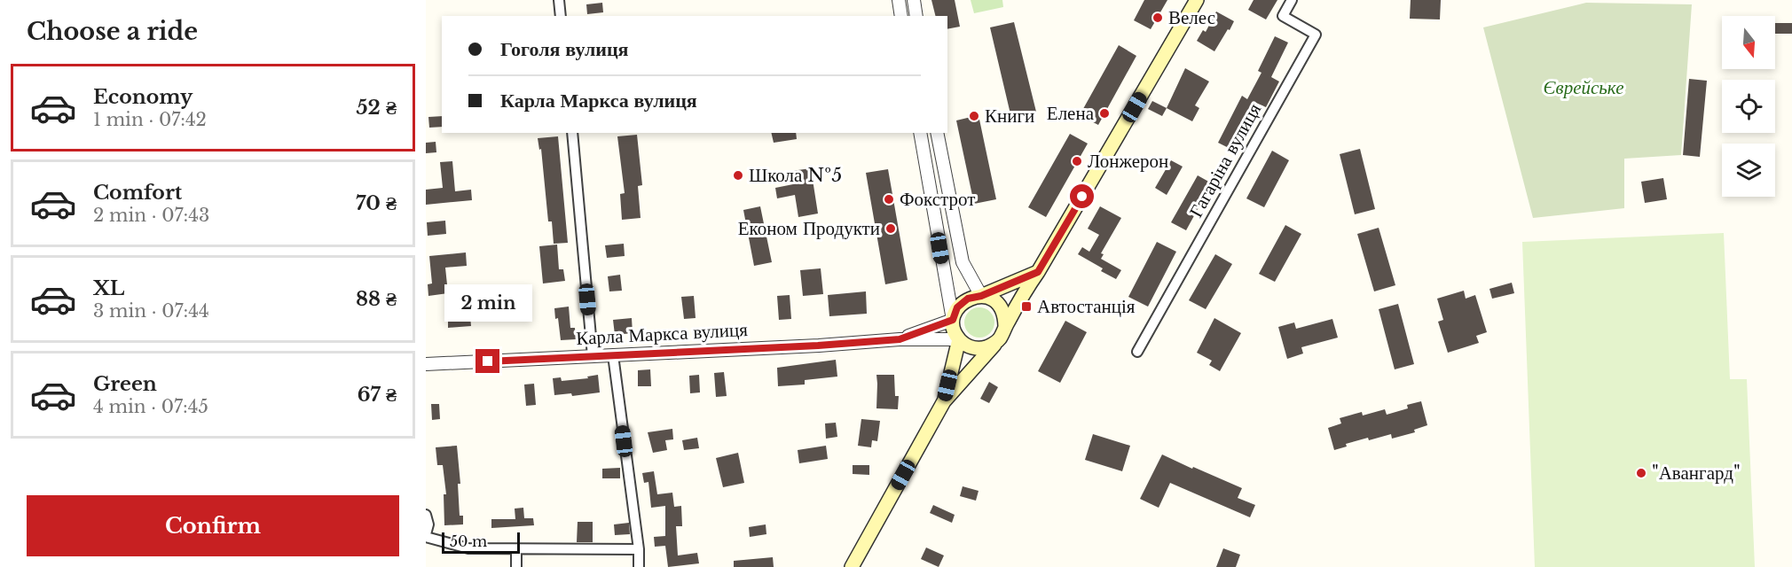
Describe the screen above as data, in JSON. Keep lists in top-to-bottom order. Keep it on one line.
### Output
{"streets":{"street":["Гагаріна вулиця","Карла Маркса вулиця"]},"parks":["Єврейське"],"places":{"other":["Велес","Елена","Книги","Лонжерон","Школа №5","Фокстрот","Економ Продукти","\"Авангард\""],"transit":["Автостанція"]},"scale_bar":"50 m","north":"bottom","page":{"heading":"Choose a ride","banner":["Гоголя вулиця","Карла Маркса вулиця"],"list":[{"name":"Economy","note":"1 min · 07:42","value":"52 ₴"},{"name":"Comfort","note":"2 min · 07:43","value":"70 ₴"},{"name":"XL","note":"3 min · 07:44","value":"88 ₴"},{"name":"Green","note":"4 min · 07:45","value":"67 ₴"}],"bubble":"2 min","buttons":"Confirm","scale":"50 m"}}
